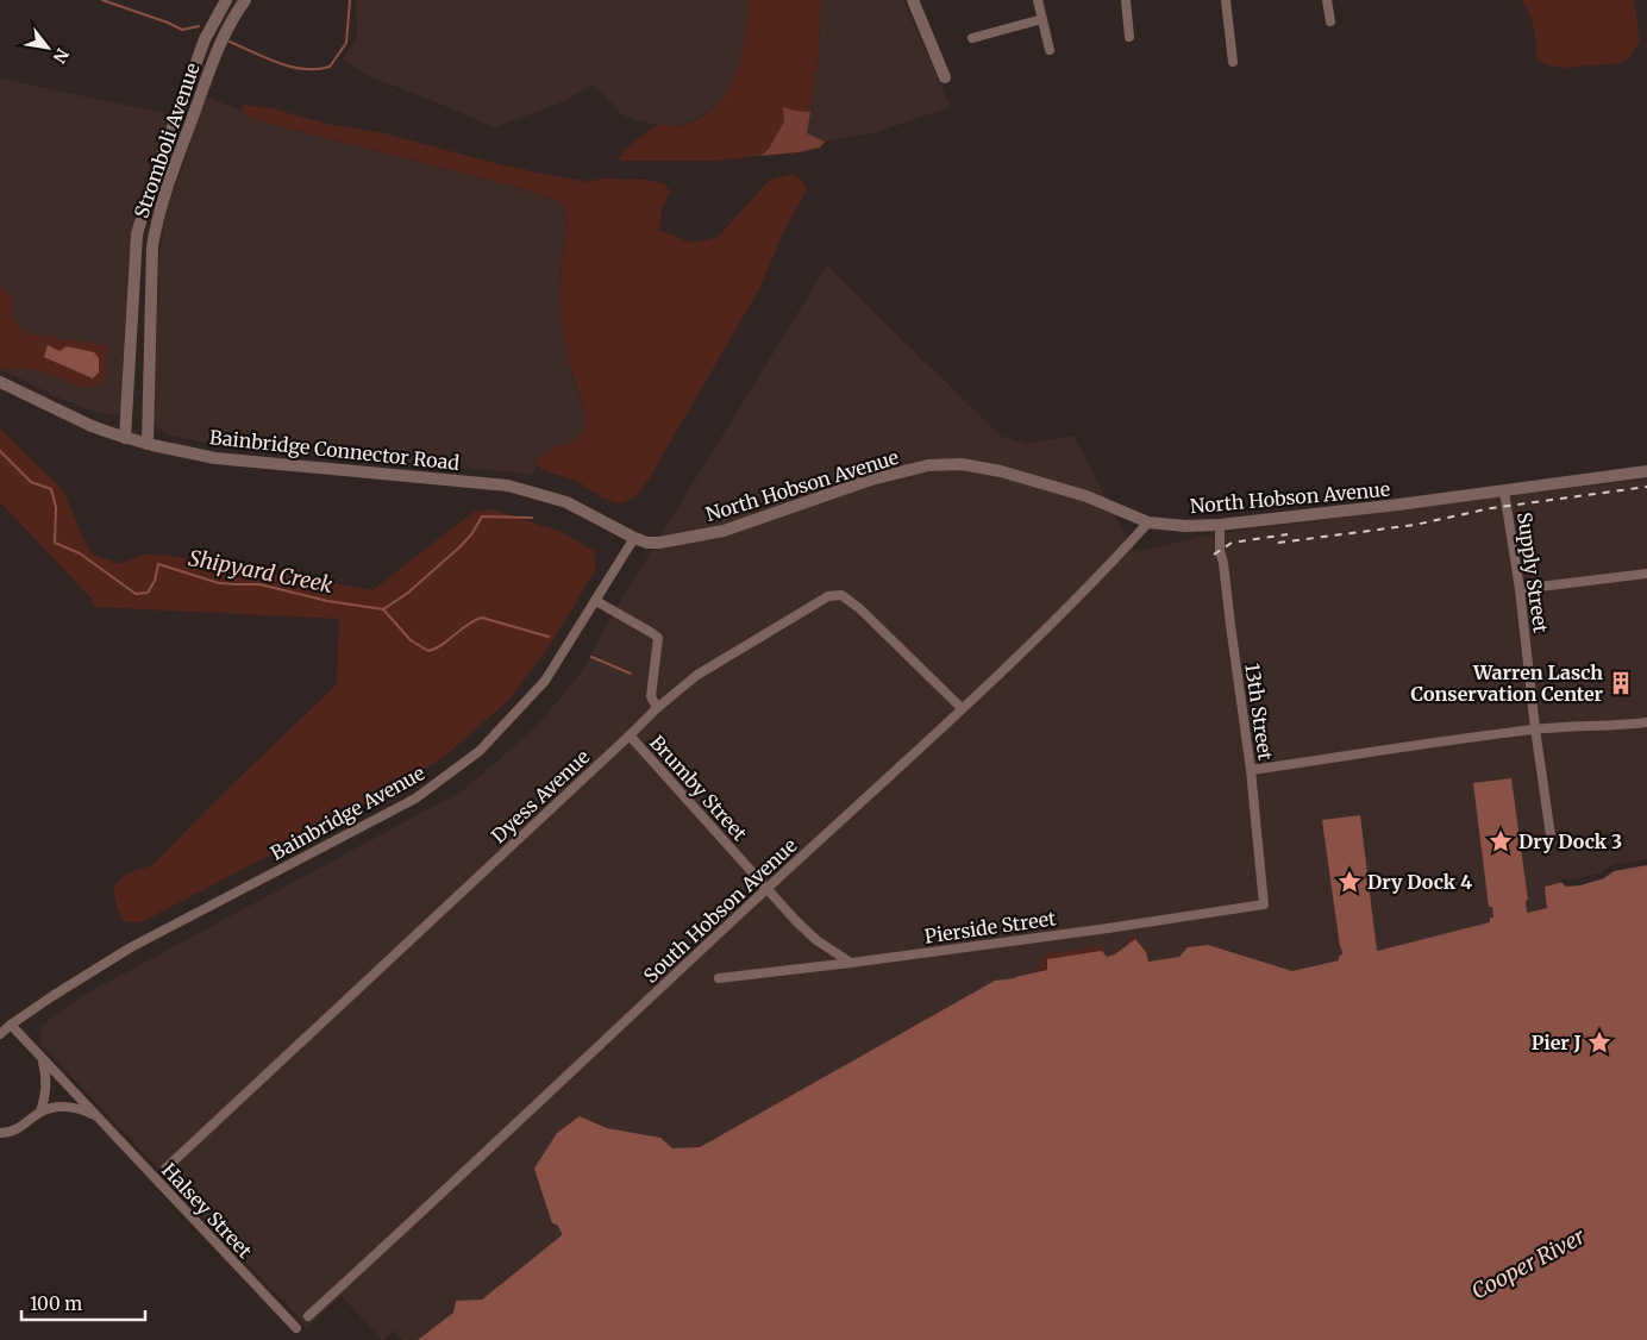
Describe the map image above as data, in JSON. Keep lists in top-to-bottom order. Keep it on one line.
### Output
{"streets":{"street":["Stromboli Avenue","Bainbridge Connector Road","North Hobson Avenue","Supply Street","13th Street","Brumby Street","Dyess Avenue","Bainbridge Avenue","South Hobson Avenue","Pierside Street","Halsey Street"]},"crossings":[["Stromboli Avenue","Bainbridge Connector Road"],["Bainbridge Connector Road","North Hobson Avenue"],["Bainbridge Connector Road","Bainbridge Avenue"],["North Hobson Avenue","Supply Street"],["North Hobson Avenue","13th Street"],["North Hobson Avenue","Bainbridge Avenue"],["North Hobson Avenue","South Hobson Avenue"],["13th Street","Pierside Street"],["Brumby Street","Dyess Avenue"],["Brumby Street","South Hobson Avenue"],["Brumby Street","Pierside Street"],["Dyess Avenue","South Hobson Avenue"],["Bainbridge Avenue","Halsey Street"]],"water":["Shipyard Creek","Cooper River"],"places":{"building":["Warren Lasch Conservation Center"],"place":["Dry Dock 3","Dry Dock 4","Pier J"]},"scale_bar":"100 m","north":"bottom right"}
